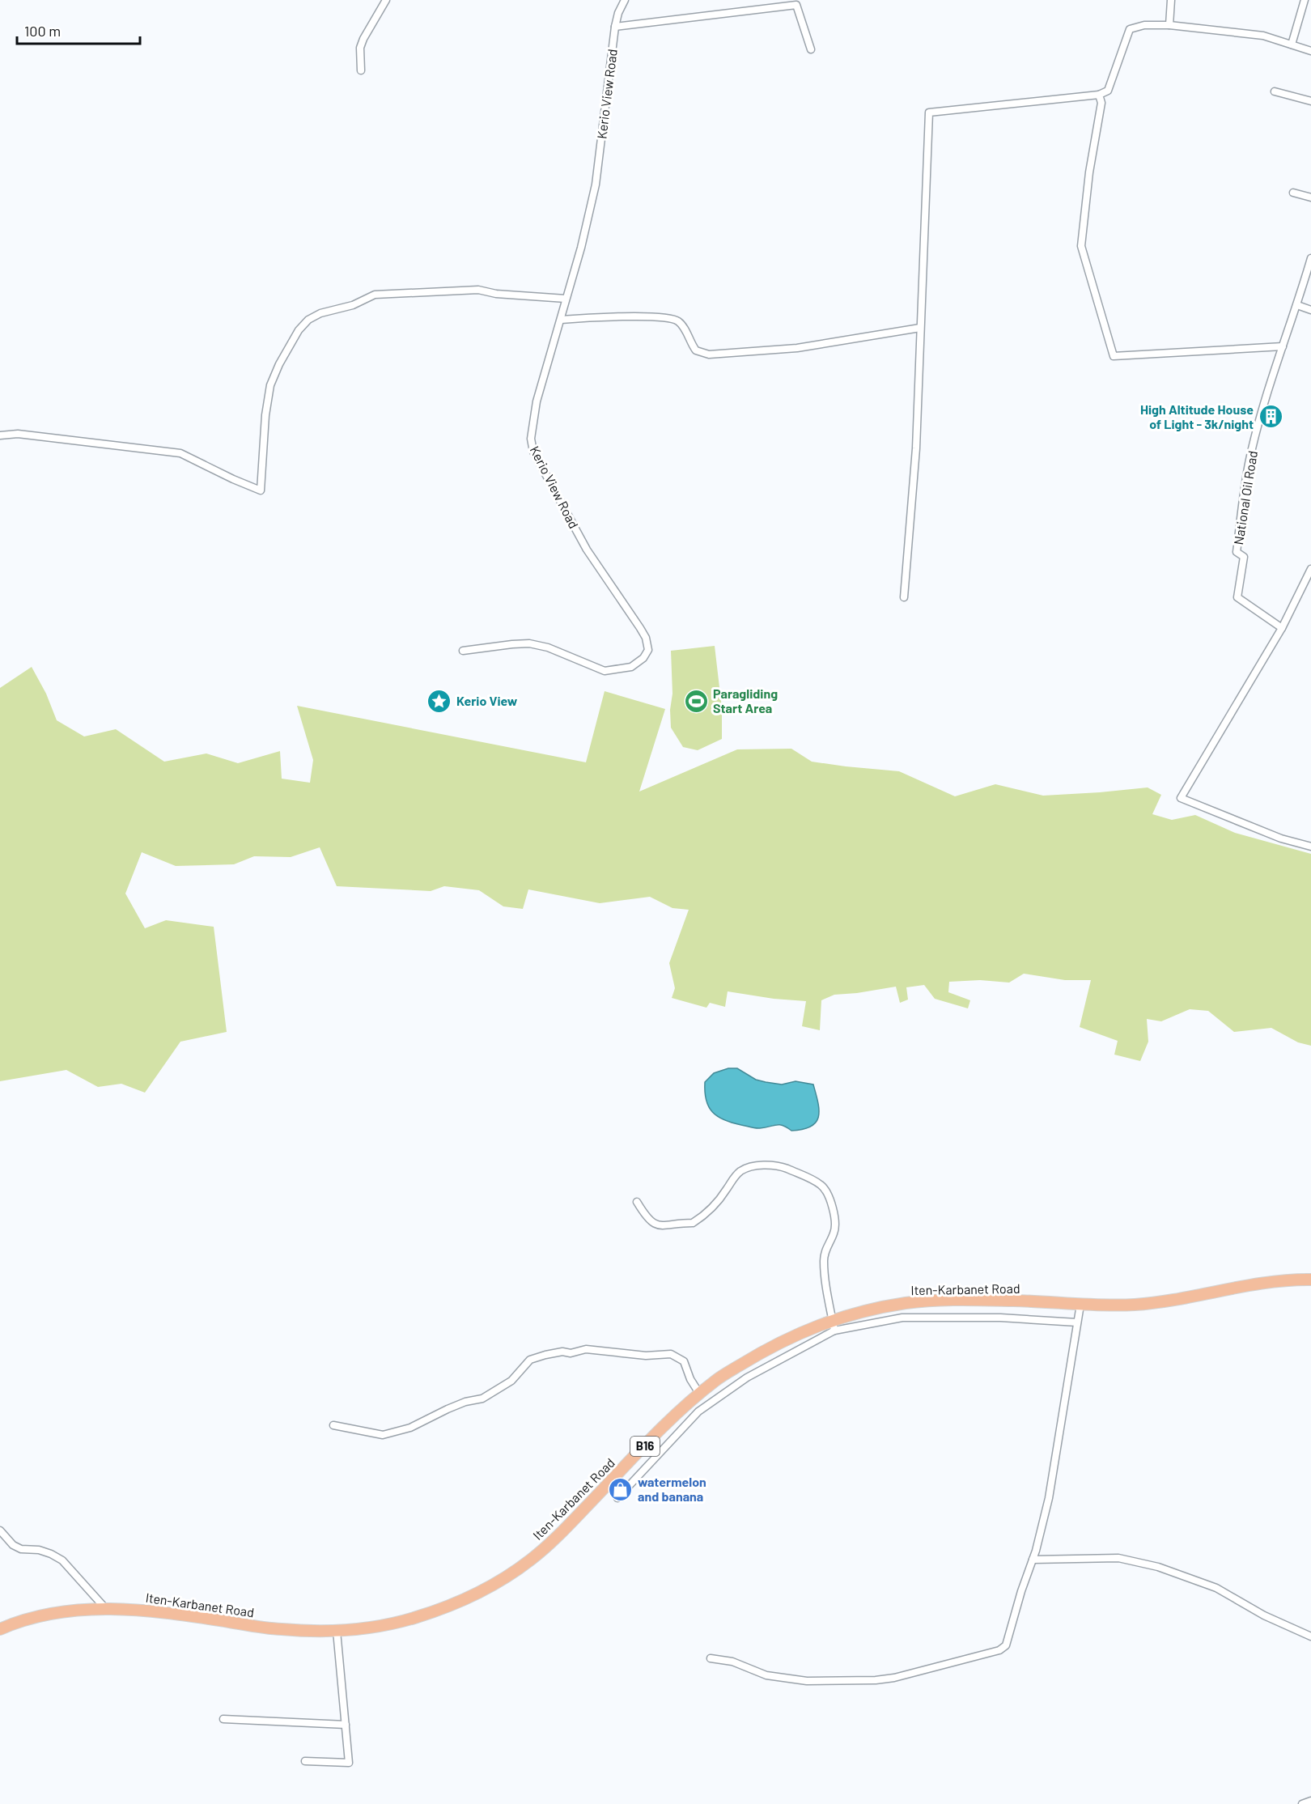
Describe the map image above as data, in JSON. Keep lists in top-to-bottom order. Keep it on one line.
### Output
{"streets":{"main road":["Iten-Karbanet Road","B16"],"street":["Kerio View Road","National Oil Road"]},"places":{"building":["High Altitude House of Light - 3k/night"],"place":["Kerio View"],"sports":["Paragliding Start Area"],"shop":["watermelon and banana"]},"scale_bar":"100 m"}
